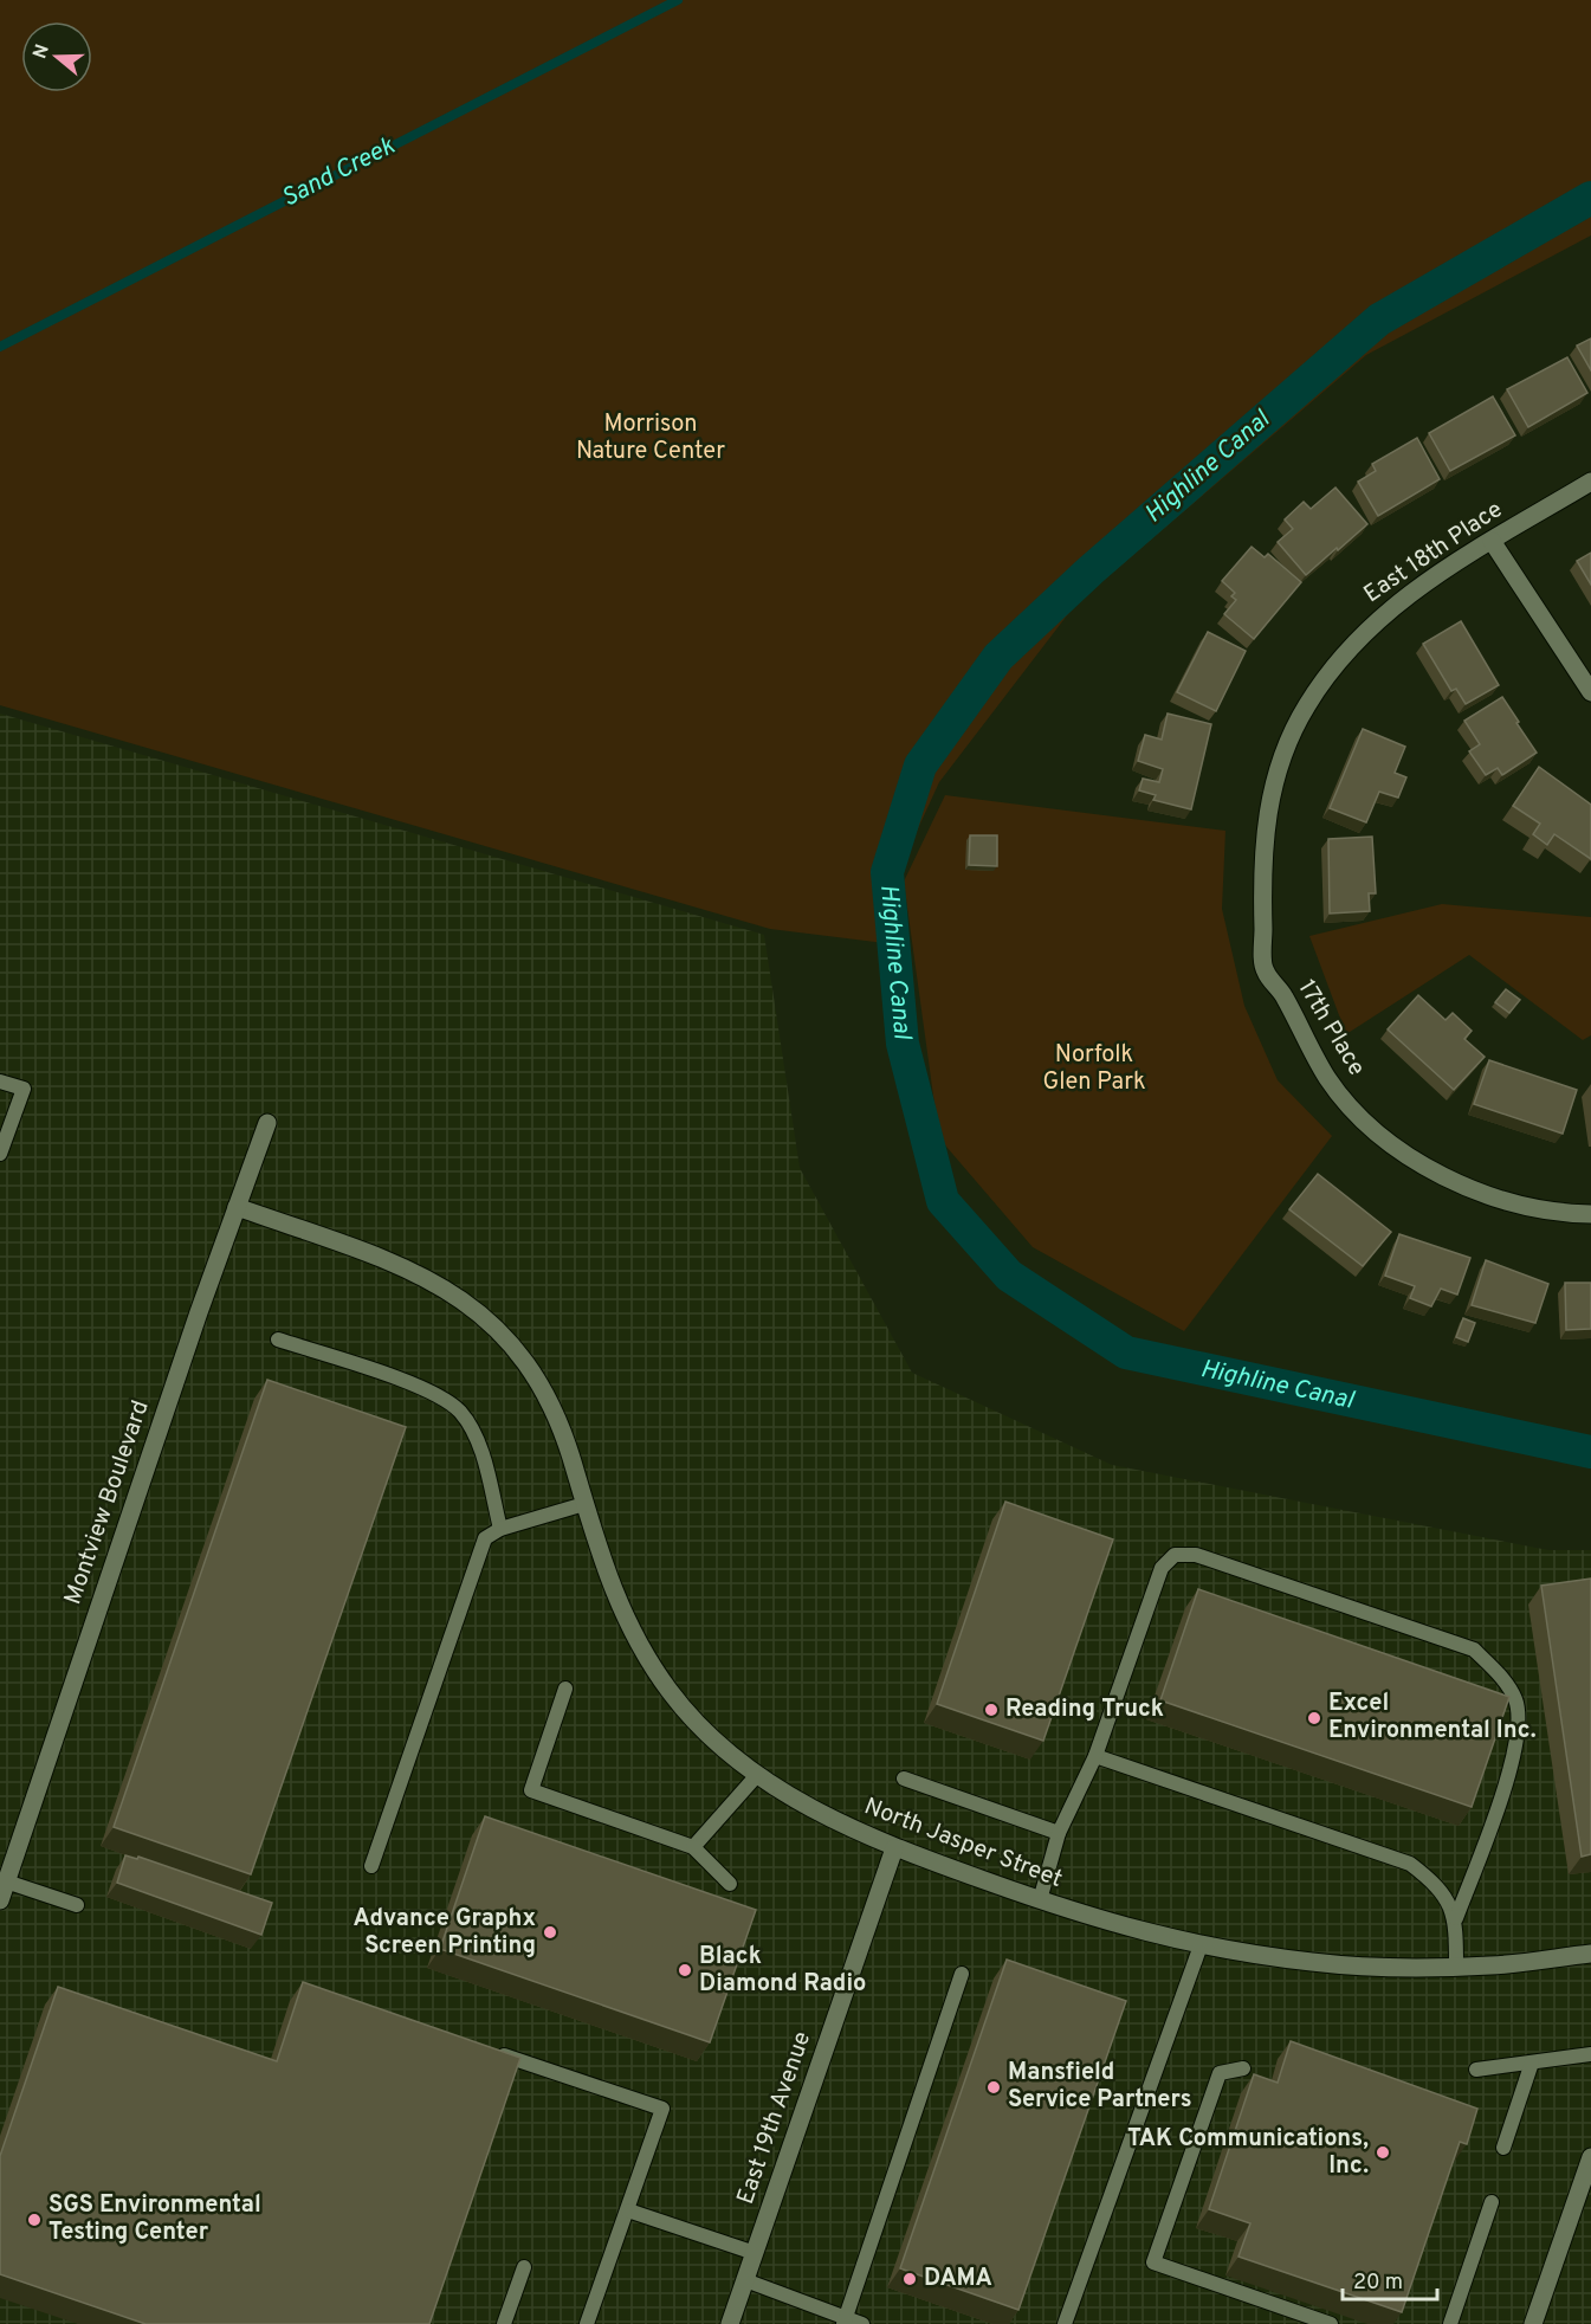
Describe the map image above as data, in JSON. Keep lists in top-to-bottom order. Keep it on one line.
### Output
{"streets":{"street":["East 18th Place","17th Place","Montview Boulevard","North Jasper Street","East 19th Avenue"]},"crossings":[["East 18th Place","17th Place"],["Montview Boulevard","North Jasper Street"],["North Jasper Street","East 19th Avenue"]],"water":["Sand Creek","Highline Canal"],"parks":["Morrison Nature Center","Norfolk Glen Park"],"places":["Reading Truck","Excel Environmental Inc.","Advance Graphx Screen Printing","Black Diamond Radio","Mansfield Service Partners","TAK Communications, Inc.","SGS Environmental Testing Center","DAMA"],"scale_bar":"20 m","north":"left"}
